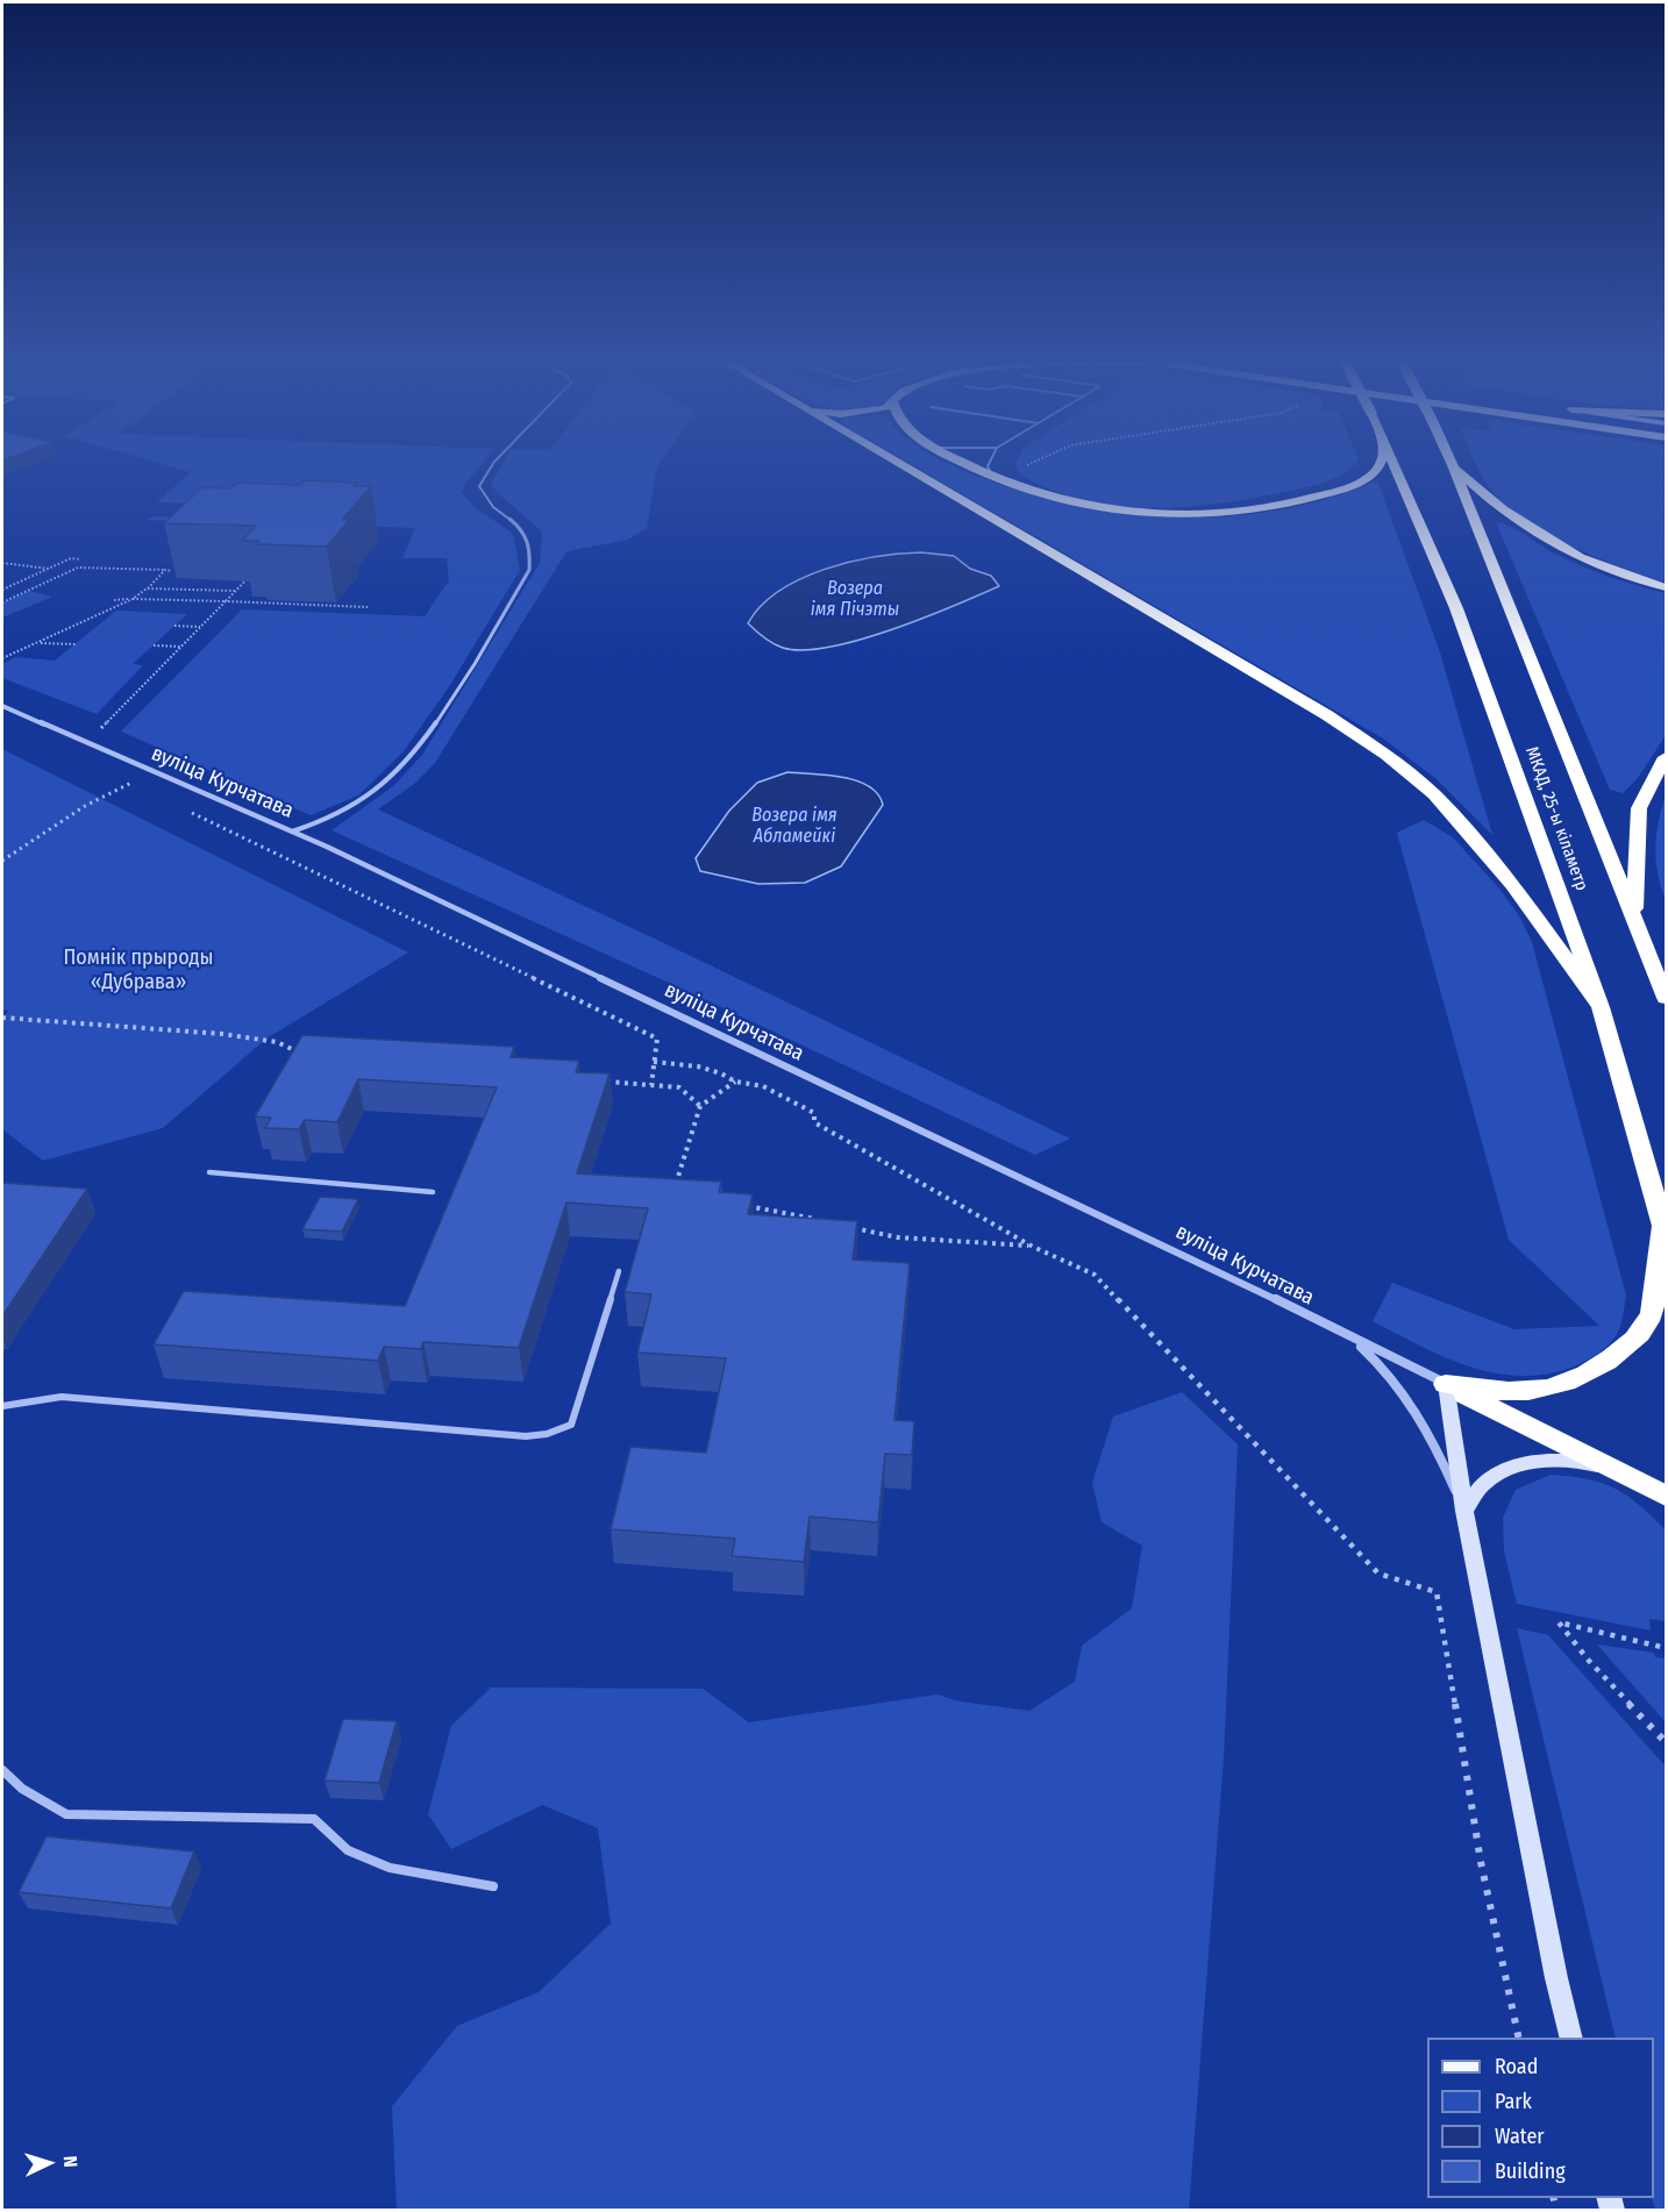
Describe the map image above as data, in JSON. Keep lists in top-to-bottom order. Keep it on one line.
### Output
{"streets":{"highway":["МКАД, 25-ы кіламетр"],"street":["вуліца Курчатава"]},"water":["Возера імя Пічэты","Возера імя Абламейкі"],"parks":["Помнік прыроды «Дубрава»"],"legend":["Road","Park","Water","Building"],"north":"right"}
